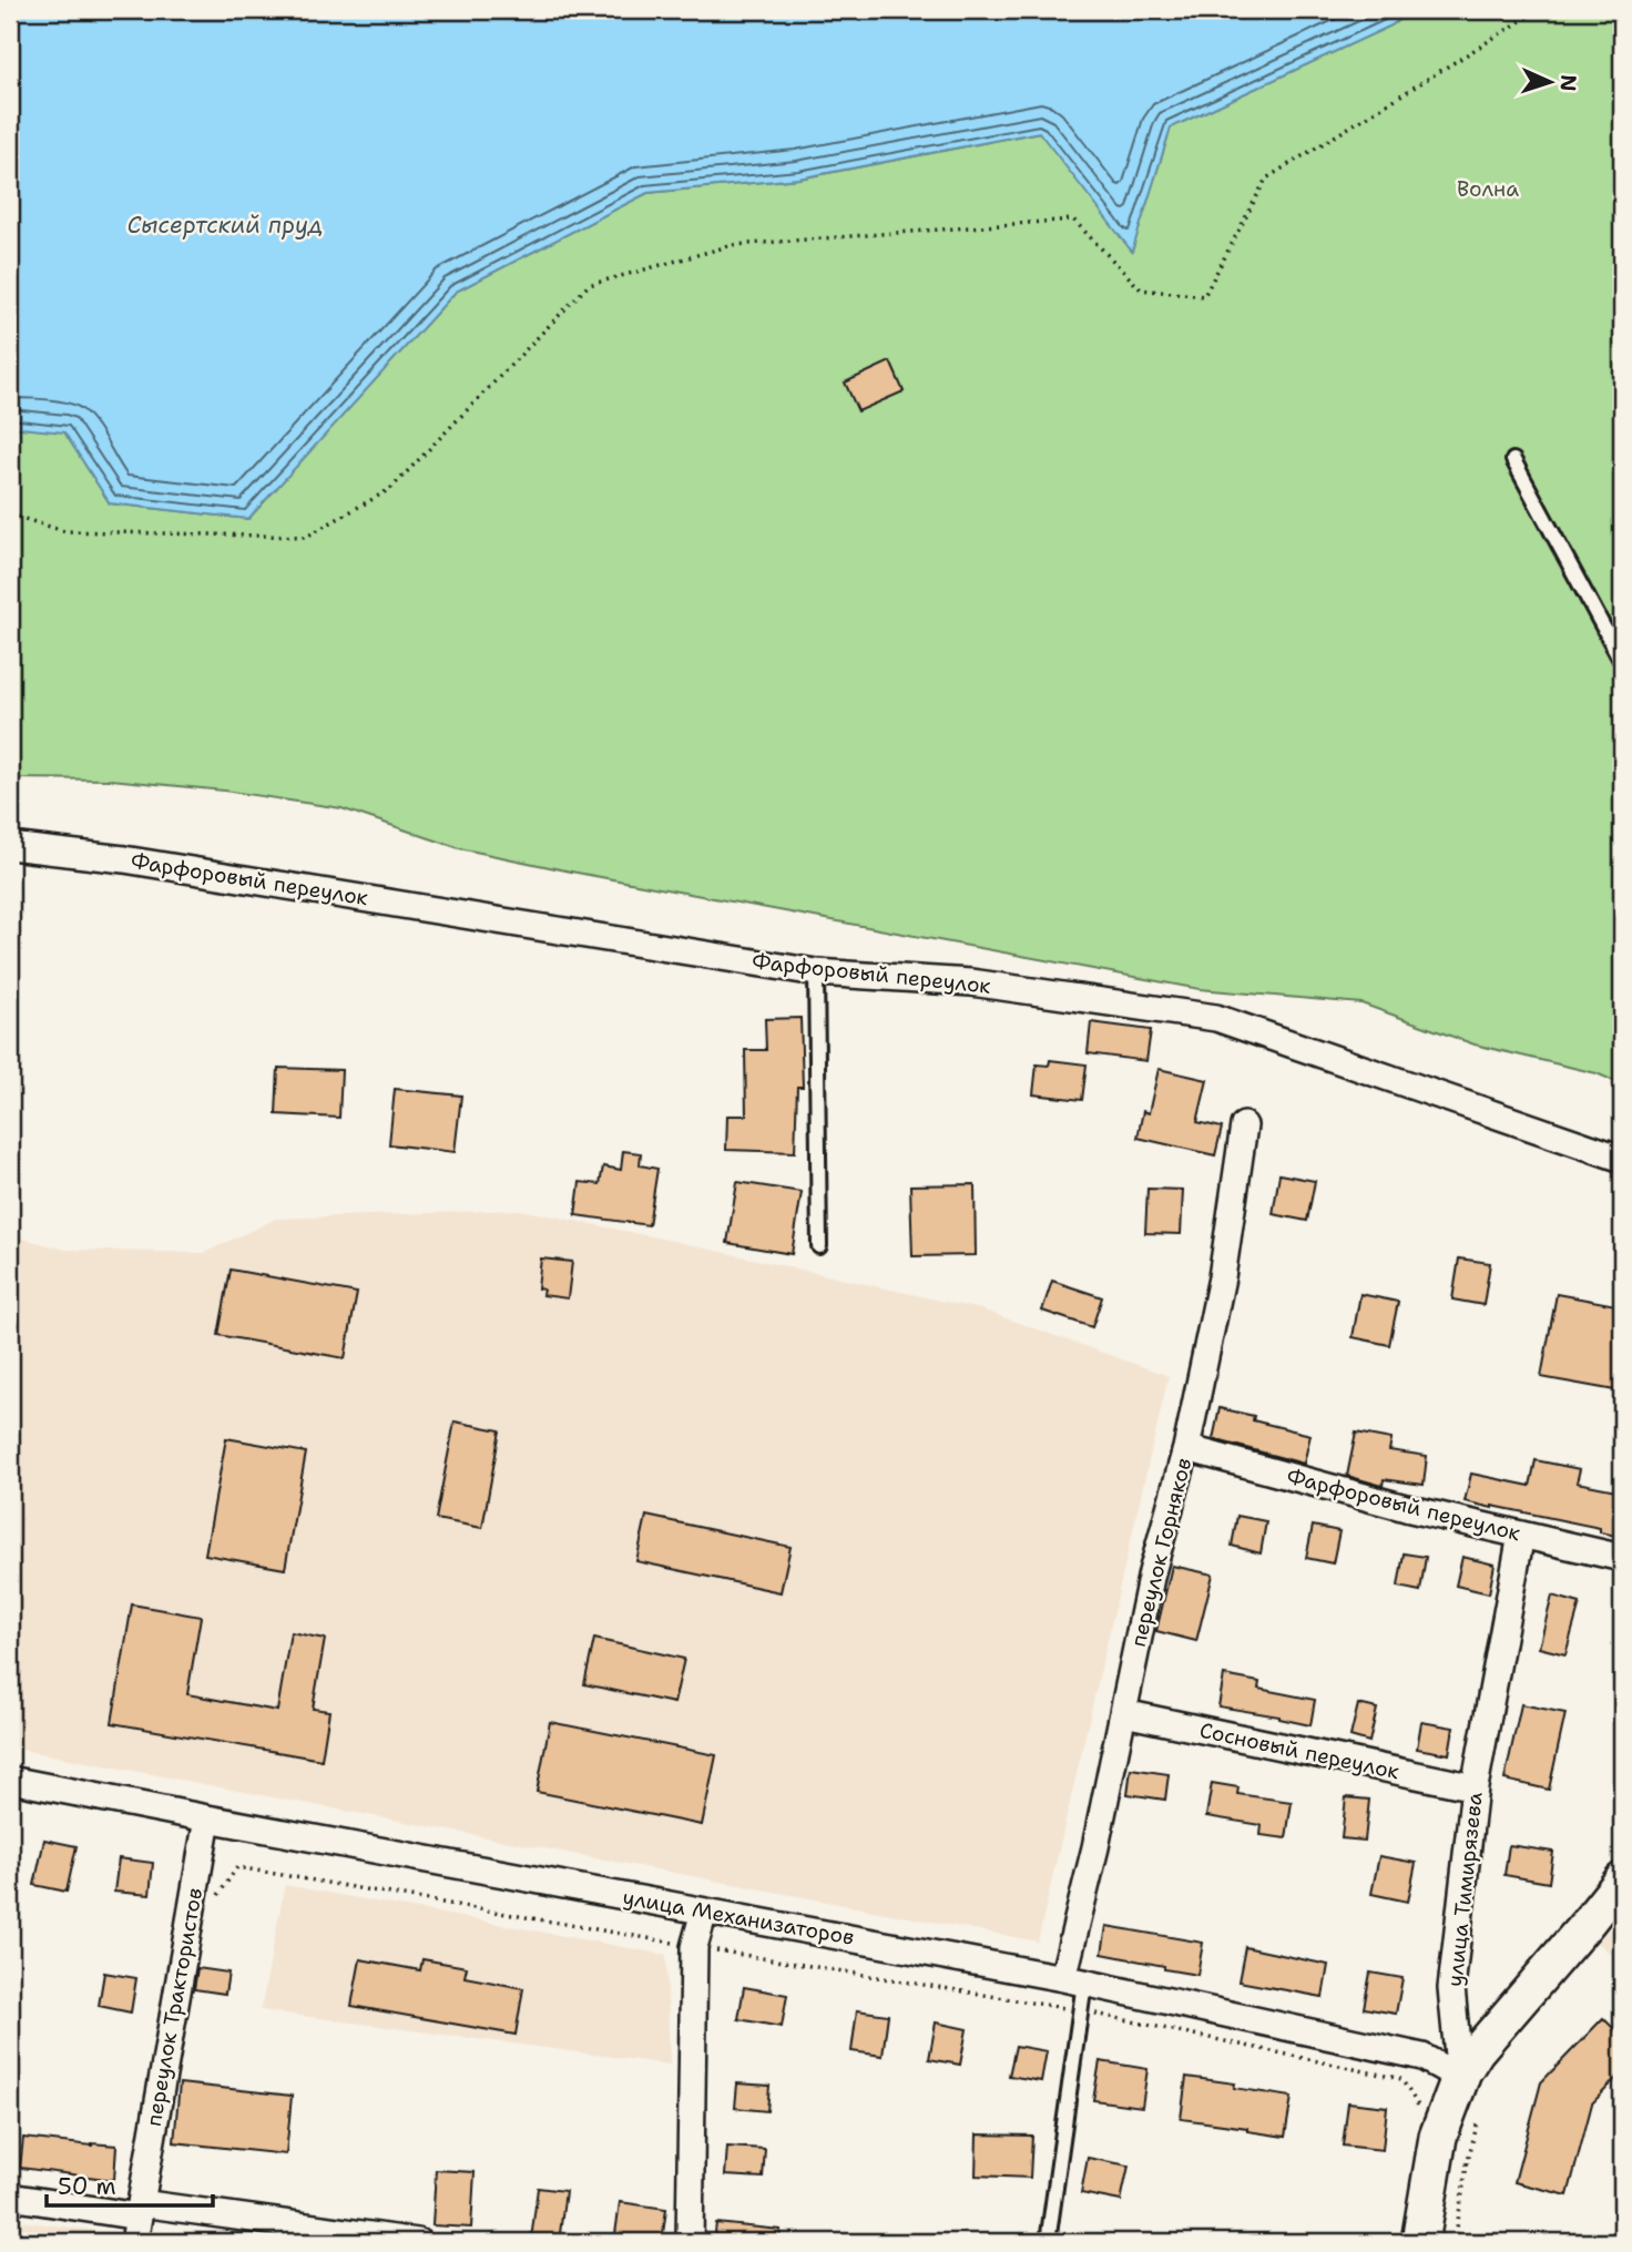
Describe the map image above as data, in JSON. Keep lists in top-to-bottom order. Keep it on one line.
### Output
{"streets":{"main road":["улица Тимирязева"],"street":["Фарфоровый переулок","переулок Горняков","Сосновый переулок","улица Механизаторов","переулок Трактористов"]},"crossings":[["Фарфоровый переулок","переулок Горняков"],["Фарфоровый переулок","улица Тимирязева"],["переулок Горняков","Сосновый переулок"],["переулок Горняков","улица Механизаторов"],["Сосновый переулок","улица Тимирязева"],["улица Тимирязева","улица Механизаторов"],["улица Механизаторов","переулок Трактористов"]],"water":["Сысертский пруд"],"parks":["Волна"],"scale_bar":"50 m","north":"right"}
